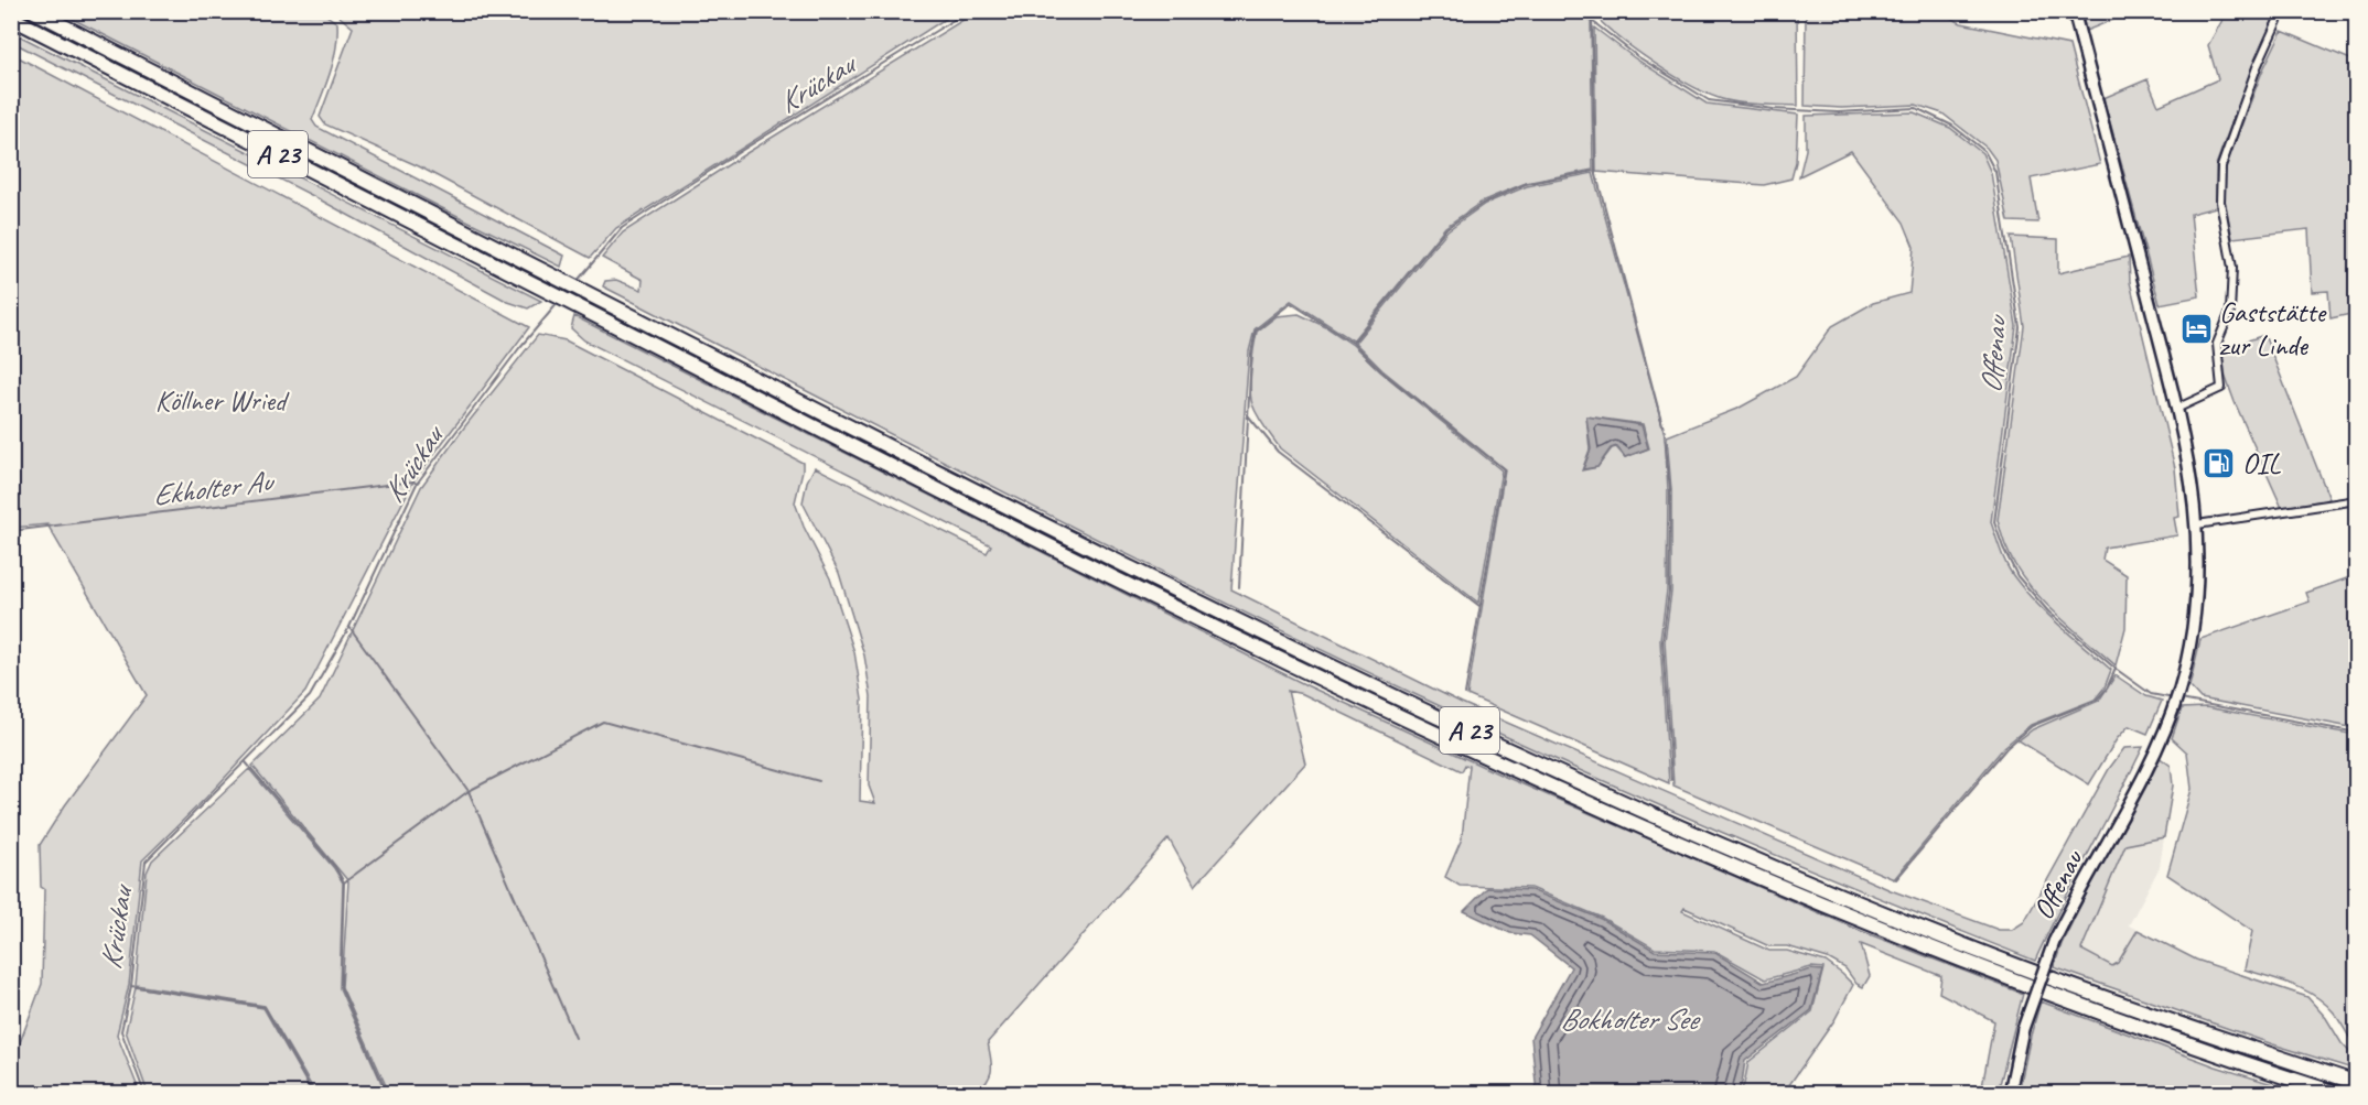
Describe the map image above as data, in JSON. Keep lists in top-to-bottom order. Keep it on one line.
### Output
{"streets":{"highway":["A 23"],"main road":["Offenau"]},"water":["Krückau","Offenau","Ekholter Au","Bokholter See"],"parks":["Köllner Wried"],"places":{"hotel":["Gaststätte zur Linde"],"fuel station":["OIL"]}}
